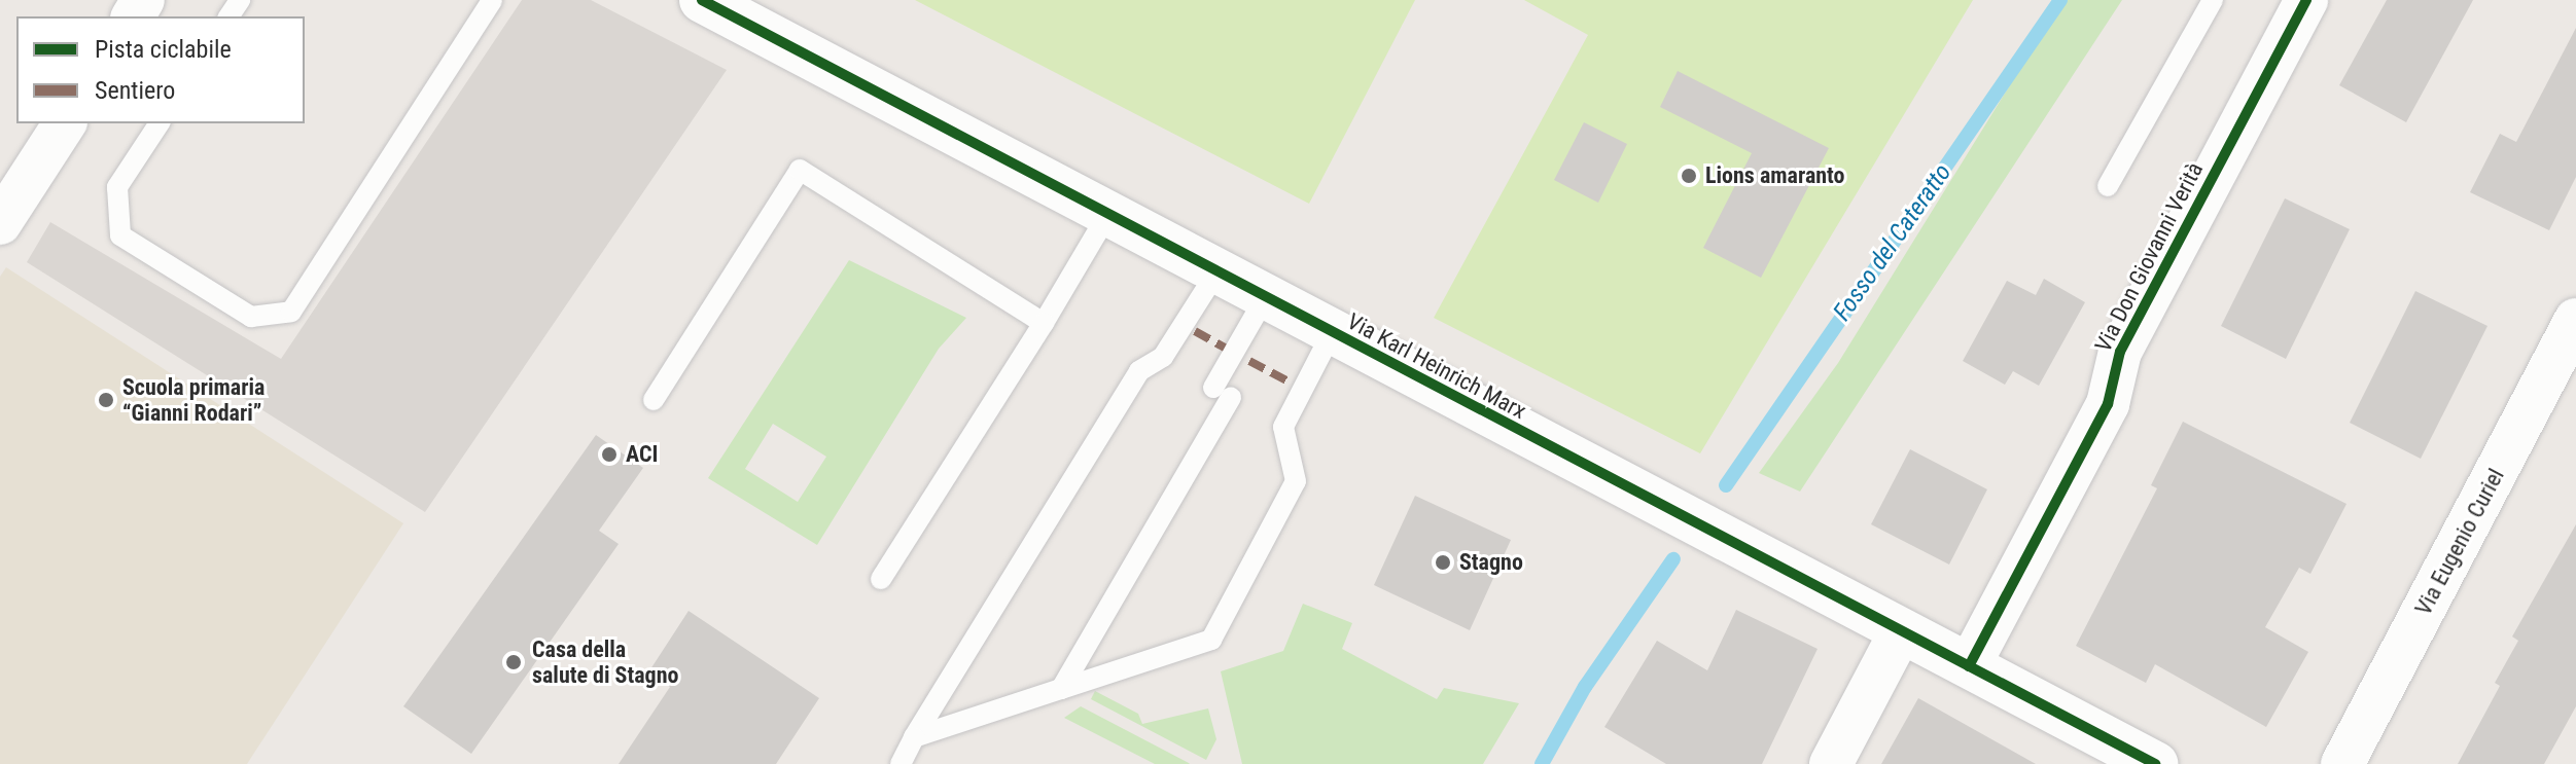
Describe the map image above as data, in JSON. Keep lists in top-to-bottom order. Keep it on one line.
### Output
{"streets":{"street":["Via Don Giovanni Verità","Via Karl Heinrich Marx","Via Eugenio Curiel"]},"crossings":[["Via Don Giovanni Verità","Via Karl Heinrich Marx"]],"water":["Fosso del Cateratto"],"places":["Lions amaranto","Scuola primaria “Gianni Rodari”","ACI","Stagno","Casa della salute di Stagno"],"legend":["Pista ciclabile","Sentiero"]}
